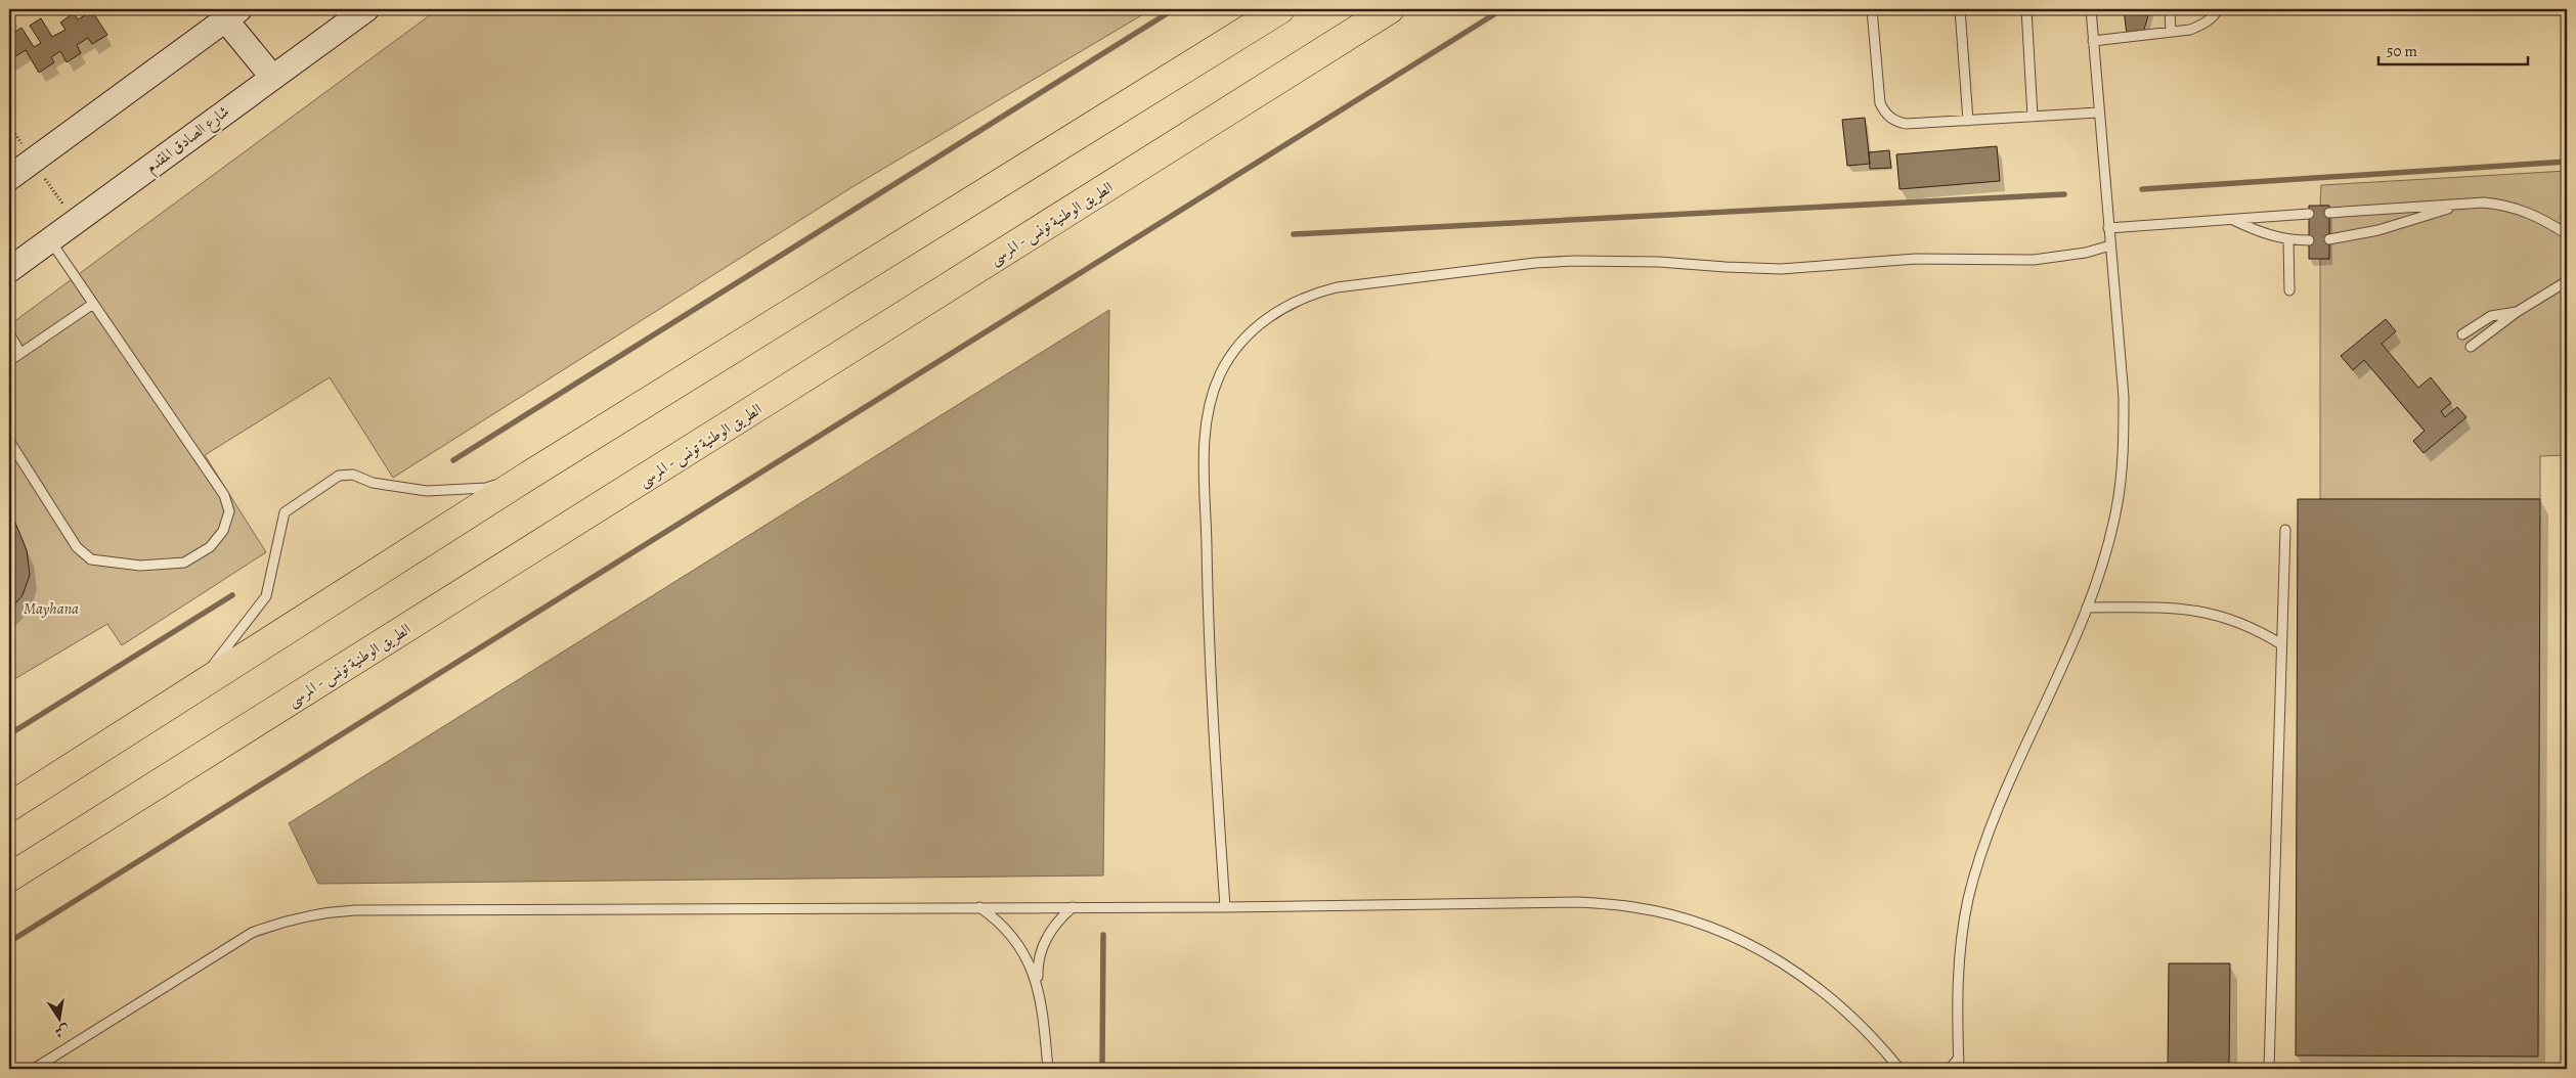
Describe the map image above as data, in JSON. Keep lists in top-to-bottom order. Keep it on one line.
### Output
{"streets":{"highway":["الطريق الوطنية تونس - المرسى"],"main road":["شارع الصادق المقدم"]},"parks":["Mayhana"],"scale_bar":"50 m","north":"bottom"}
